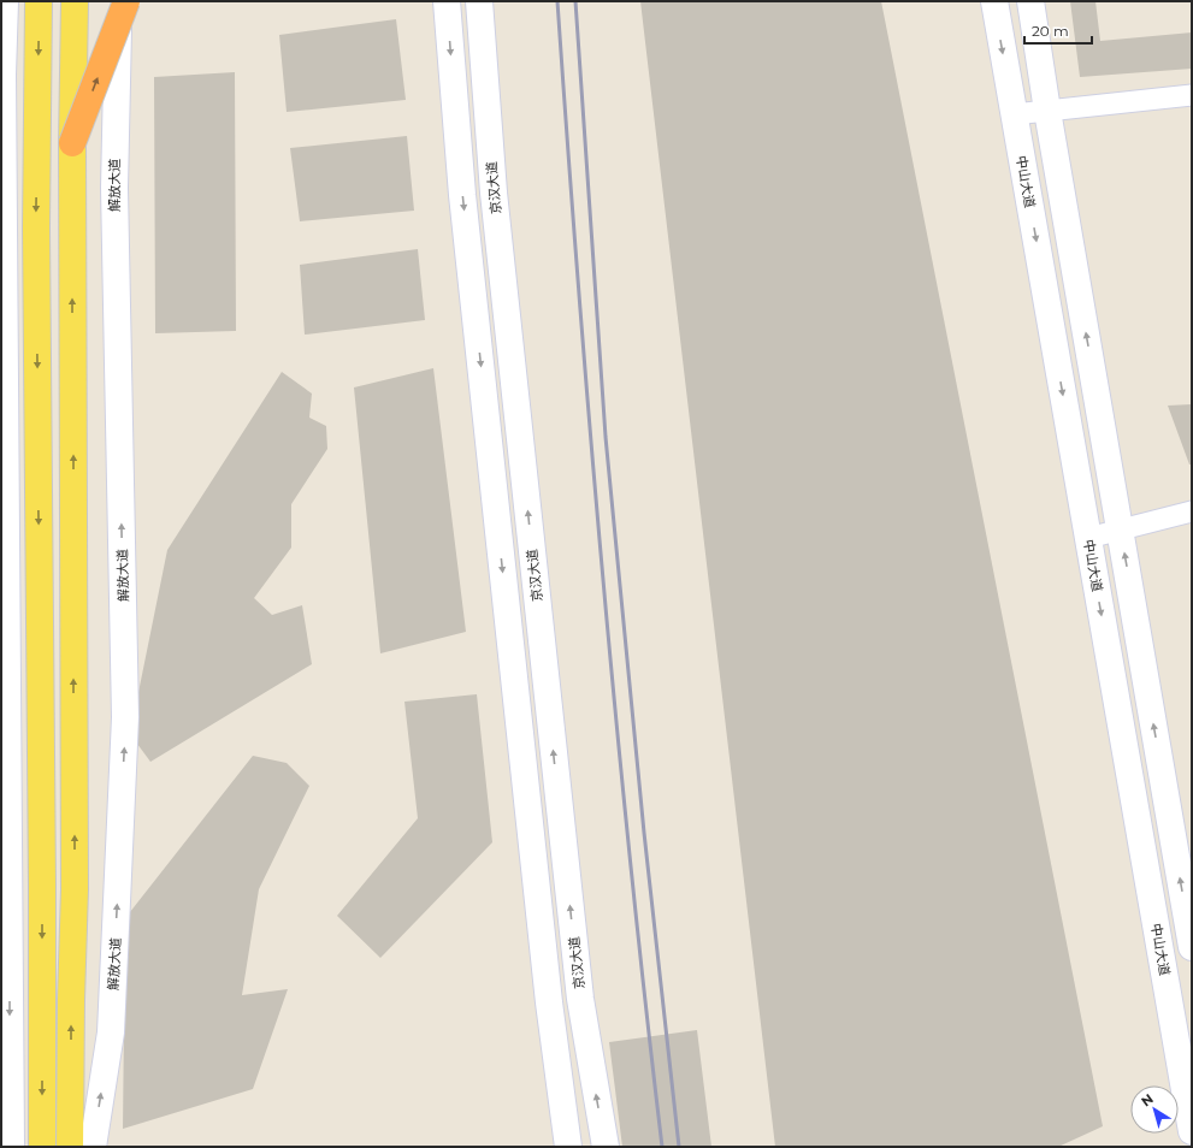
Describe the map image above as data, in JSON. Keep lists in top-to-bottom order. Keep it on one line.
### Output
{"streets":{"main road":["中山大道","解放大道","京汉大道"]},"scale_bar":"20 m","north":"top left"}
